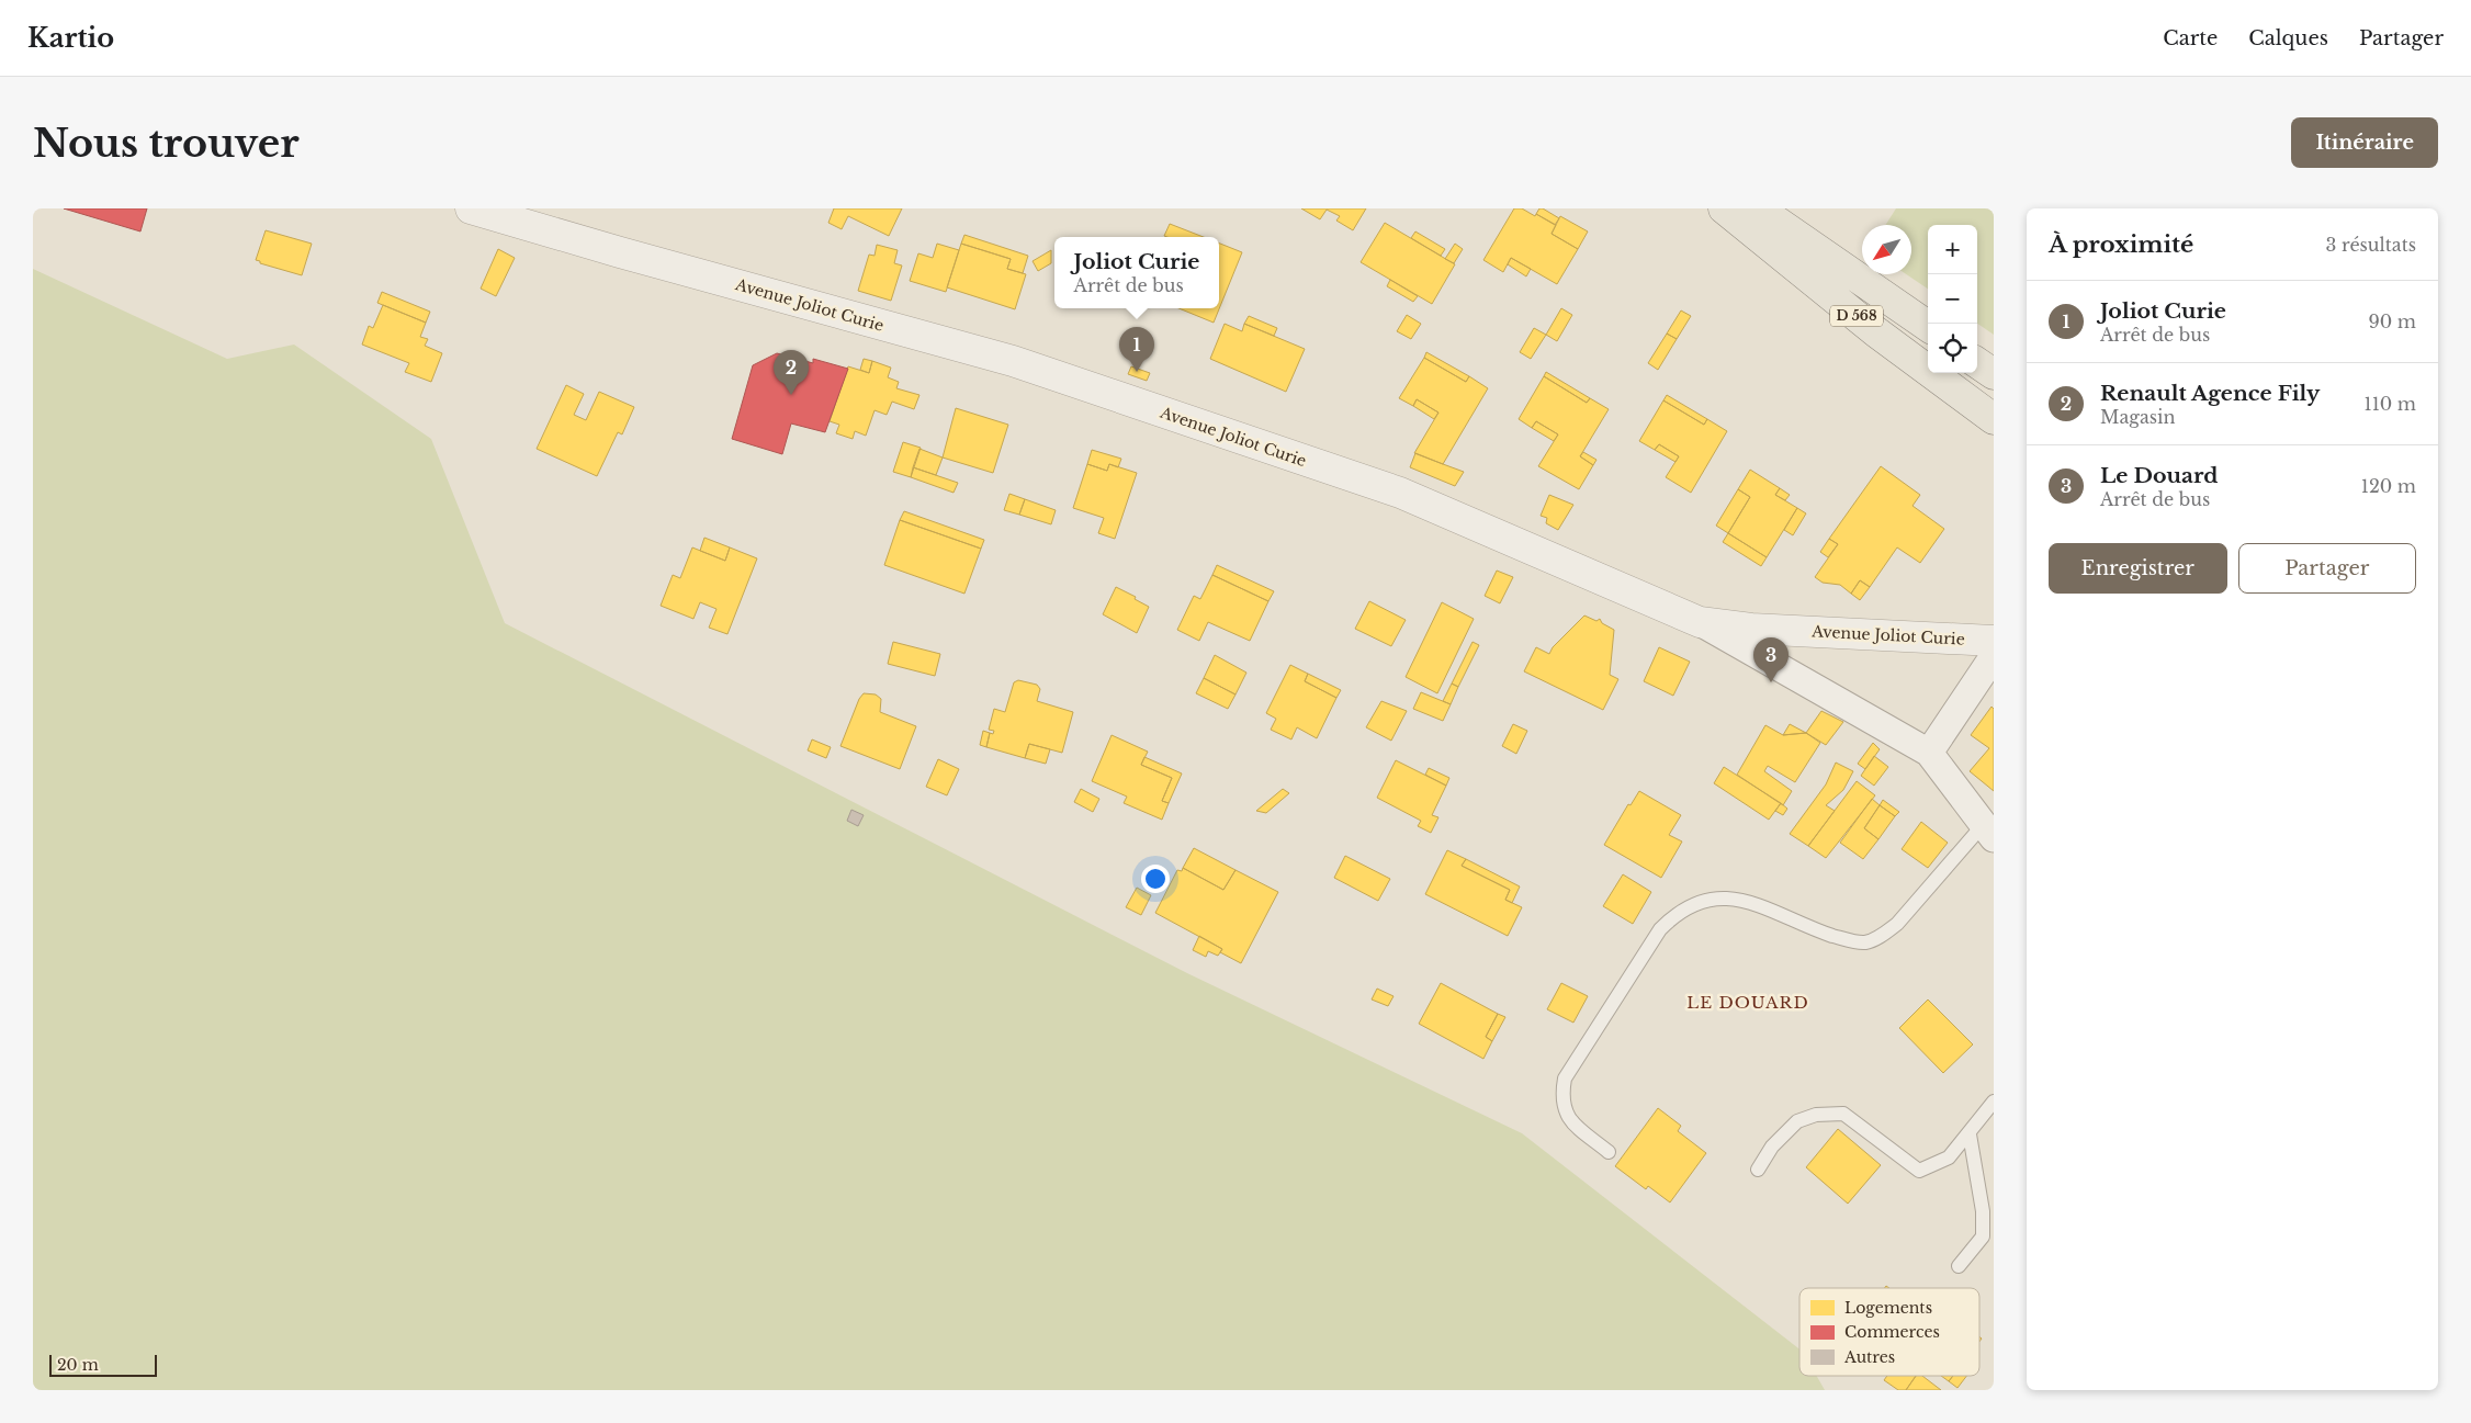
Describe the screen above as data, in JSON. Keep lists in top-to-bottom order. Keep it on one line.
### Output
{"streets":{"main road":["D 568"],"street":["Avenue Joliot Curie"]},"districts":["LE DOUARD"],"legend":["Logements","Commerces","Autres"],"scale_bar":"20 m","north":"bottom left","page":{"header":"Kartio","nav":["Carte","Calques","Partager"],"buttons":["Itinéraire",["Enregistrer","Partager"]],"title":"Nous trouver","heading":["À proximité","3 résultats"],"map_buttons":["+","−"],"popup":["Joliot Curie","Arrêt de bus"],"list":[{"mark":"1","name":"Joliot Curie","note":"Arrêt de bus","value":"90 m"},{"mark":"2","name":"Renault Agence Fily","note":"Magasin","value":"110 m"},{"mark":"3","name":"Le Douard","note":"Arrêt de bus","value":"120 m"}],"pins":["1","2","3"],"scale":"20 m"}}
